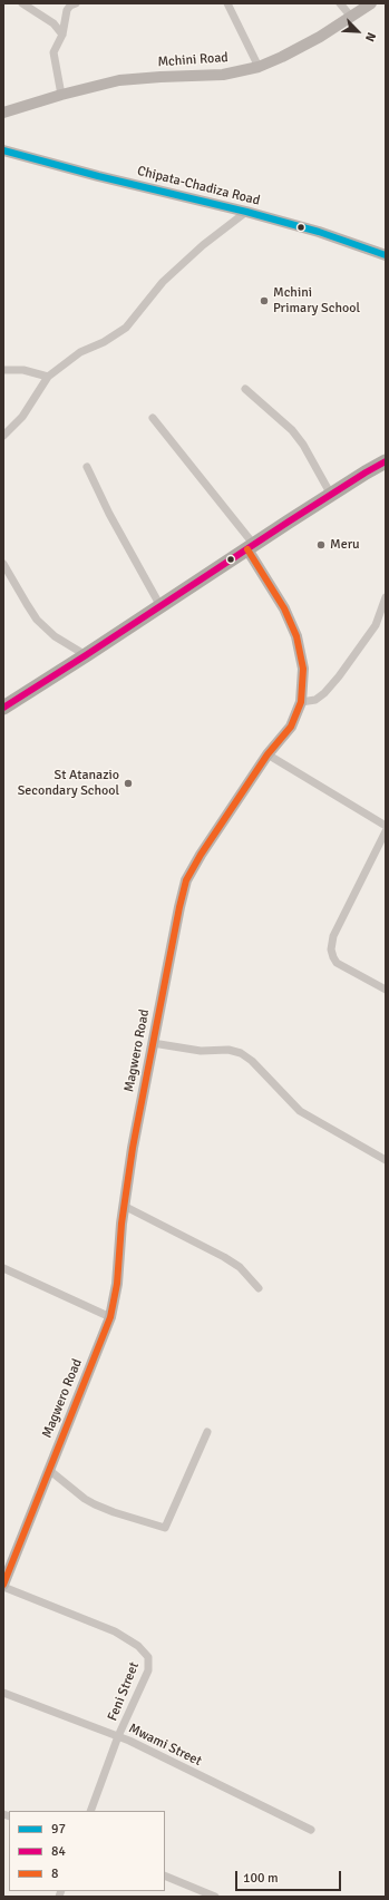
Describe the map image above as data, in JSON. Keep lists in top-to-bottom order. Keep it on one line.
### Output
{"streets":{"street":["Mchini Road","Chipata-Chadiza Road","Magwero Road","Feni Street","Mwami Street"]},"crossings":[["Magwero Road","Feni Street"],["Feni Street","Mwami Street"]],"places":["Mchini Primary School","Meru","St Atanazio Secondary School"],"lines":["transit line 97","transit line 84","transit line 8"],"legend":["97","84","8"],"scale_bar":"100 m","north":"bottom right"}
